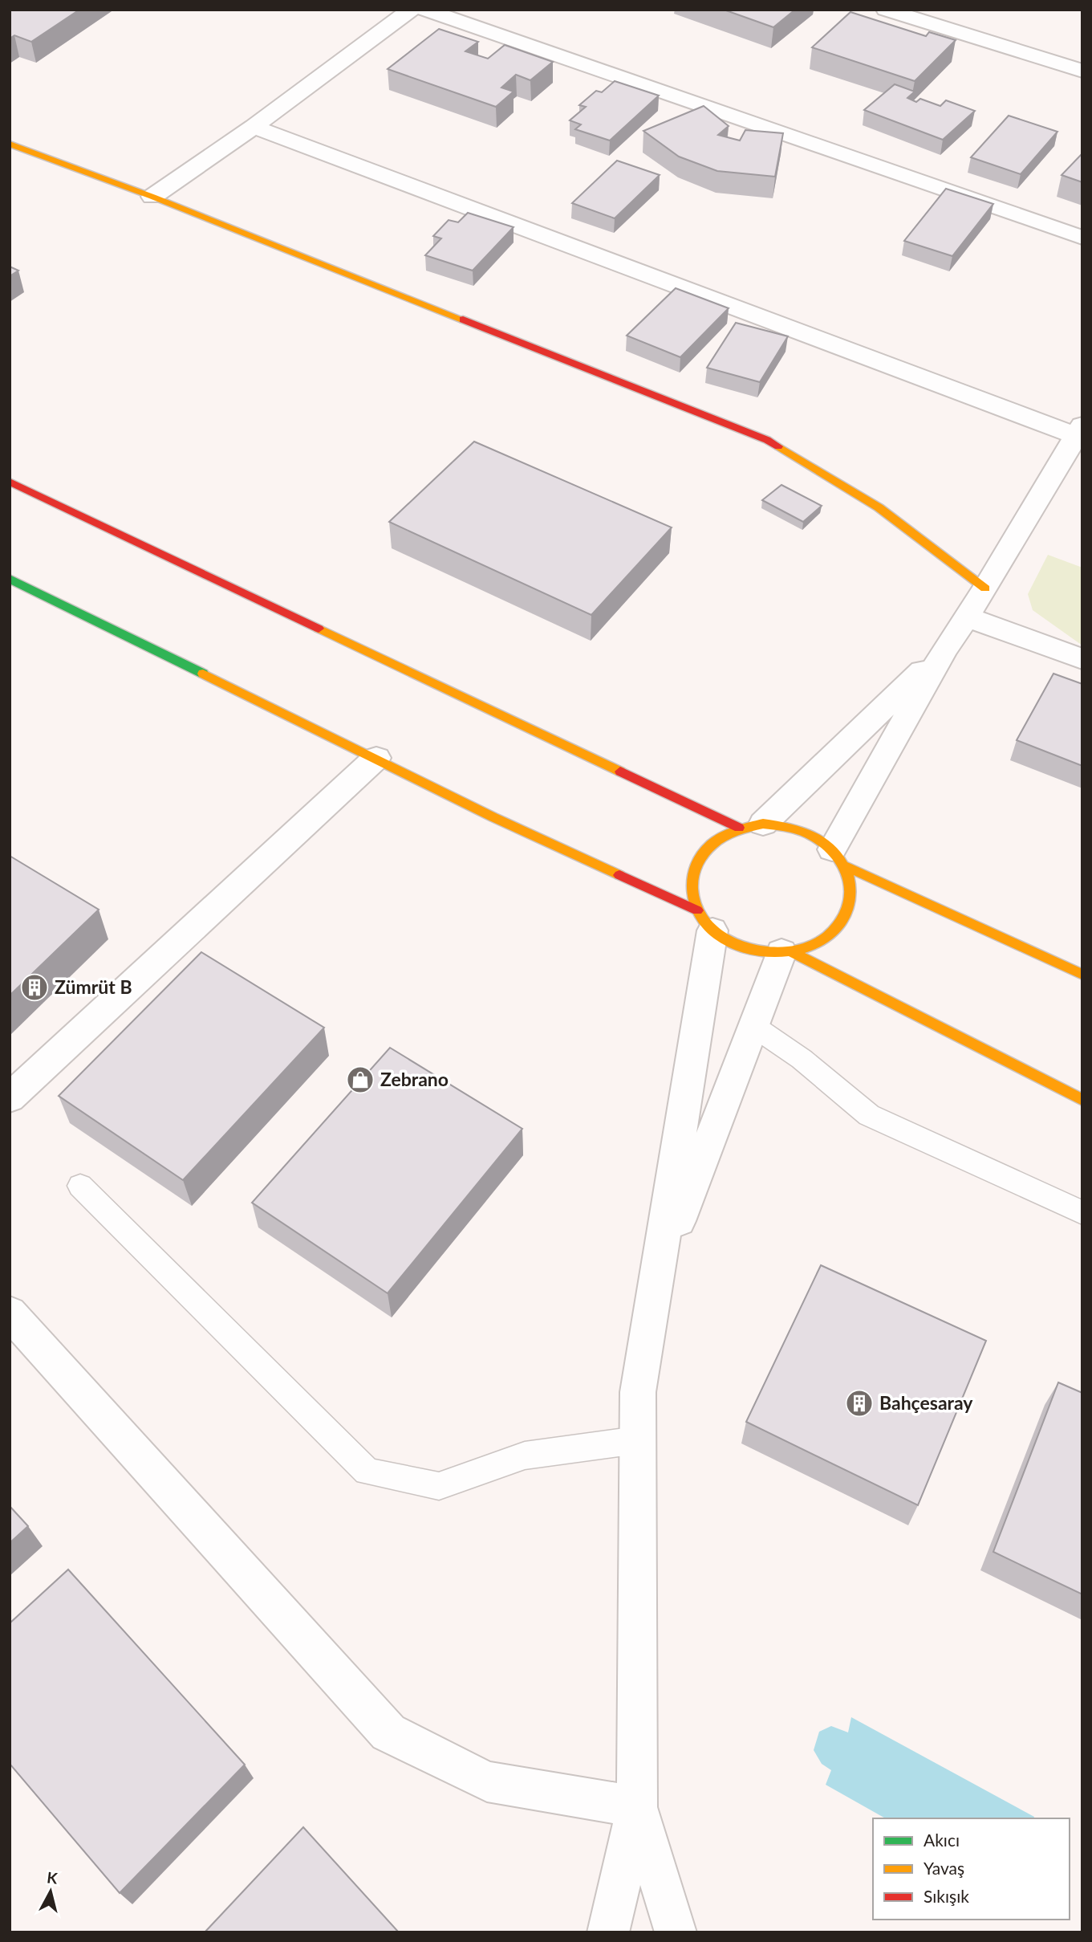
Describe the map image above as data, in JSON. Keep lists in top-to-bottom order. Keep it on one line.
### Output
{"places":{"building":["Zümrüt B","Bahçesaray"],"shop":["Zebrano"]},"legend":["Akıcı","Yavaş","Sıkışık"],"north":"top"}
